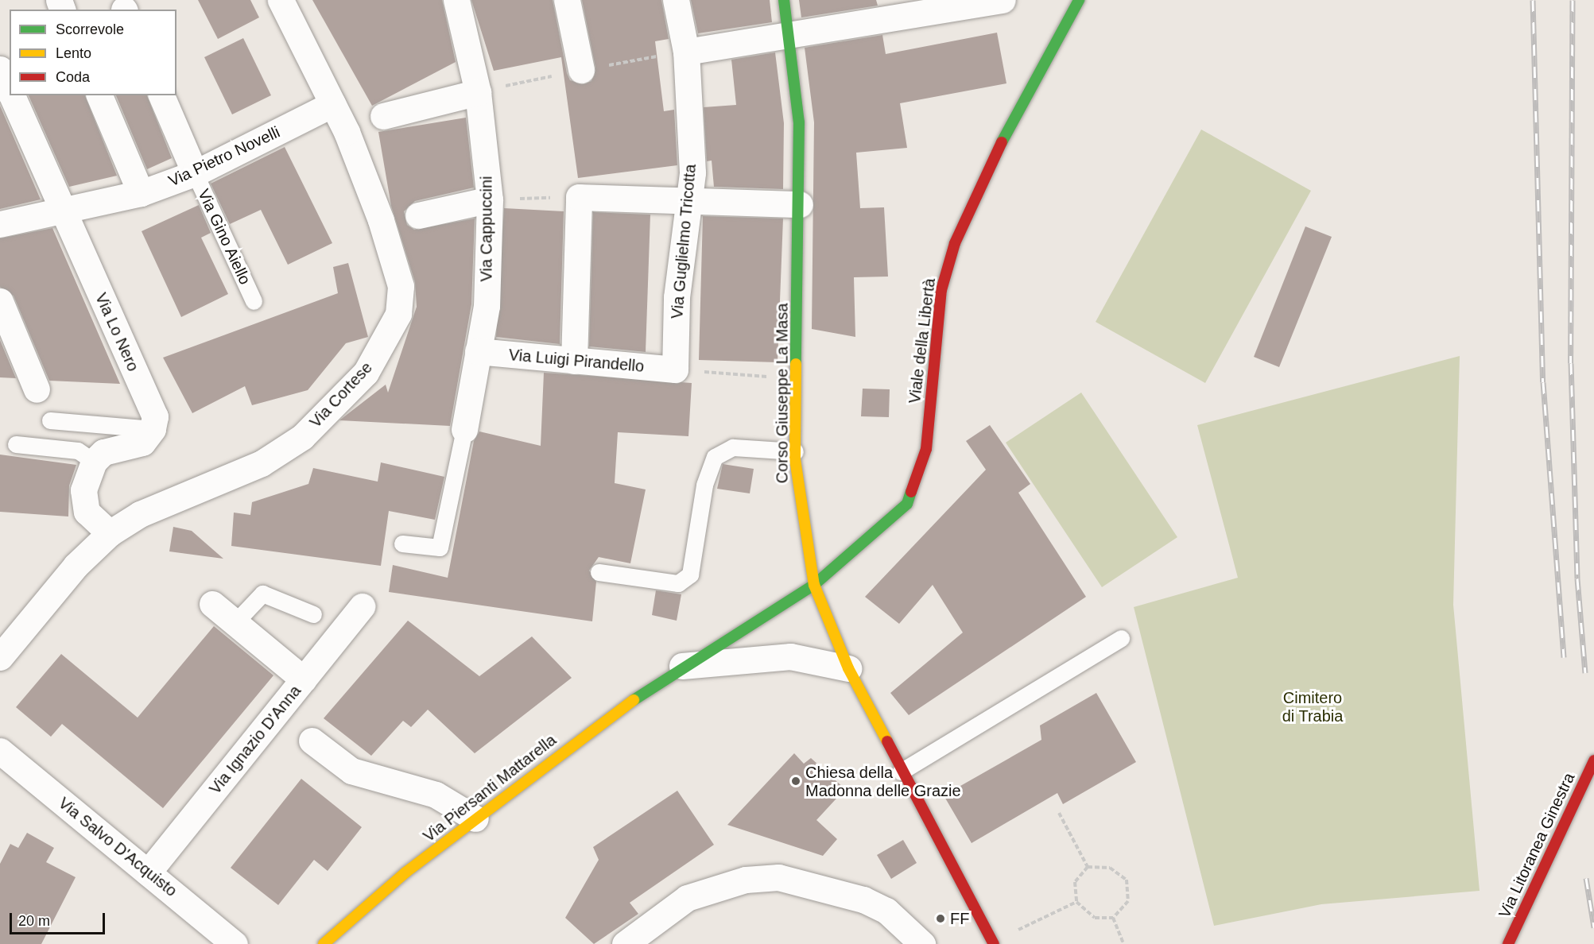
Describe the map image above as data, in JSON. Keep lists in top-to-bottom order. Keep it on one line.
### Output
{"streets":{"street":["Via Pietro Novelli","Via Cappuccini","Via Gino Aiello","Via Guglielmo Tricotta","Via Lo Nero","Viale della Libertà","Via Luigi Pirandello","Corso Giuseppe La Masa","Via Cortese","Via Ignazio D'Anna","Via Piersanti Mattarella","Via Litoranea Ginestra","Via Salvo D'Acquisto"]},"crossings":[["Via Pietro Novelli","Via Gino Aiello"],["Via Pietro Novelli","Via Lo Nero"],["Via Pietro Novelli","Via Cortese"],["Via Cappuccini","Via Luigi Pirandello"],["Via Guglielmo Tricotta","Via Luigi Pirandello"],["Viale della Libertà","Corso Giuseppe La Masa"],["Viale della Libertà","Via Piersanti Mattarella"],["Via Ignazio D'Anna","Via Salvo D'Acquisto"]],"parks":["Cimitero di Trabia"],"places":["Chiesa della Madonna delle Grazie","FF"],"legend":["Scorrevole","Lento","Coda"],"scale_bar":"20 m"}
